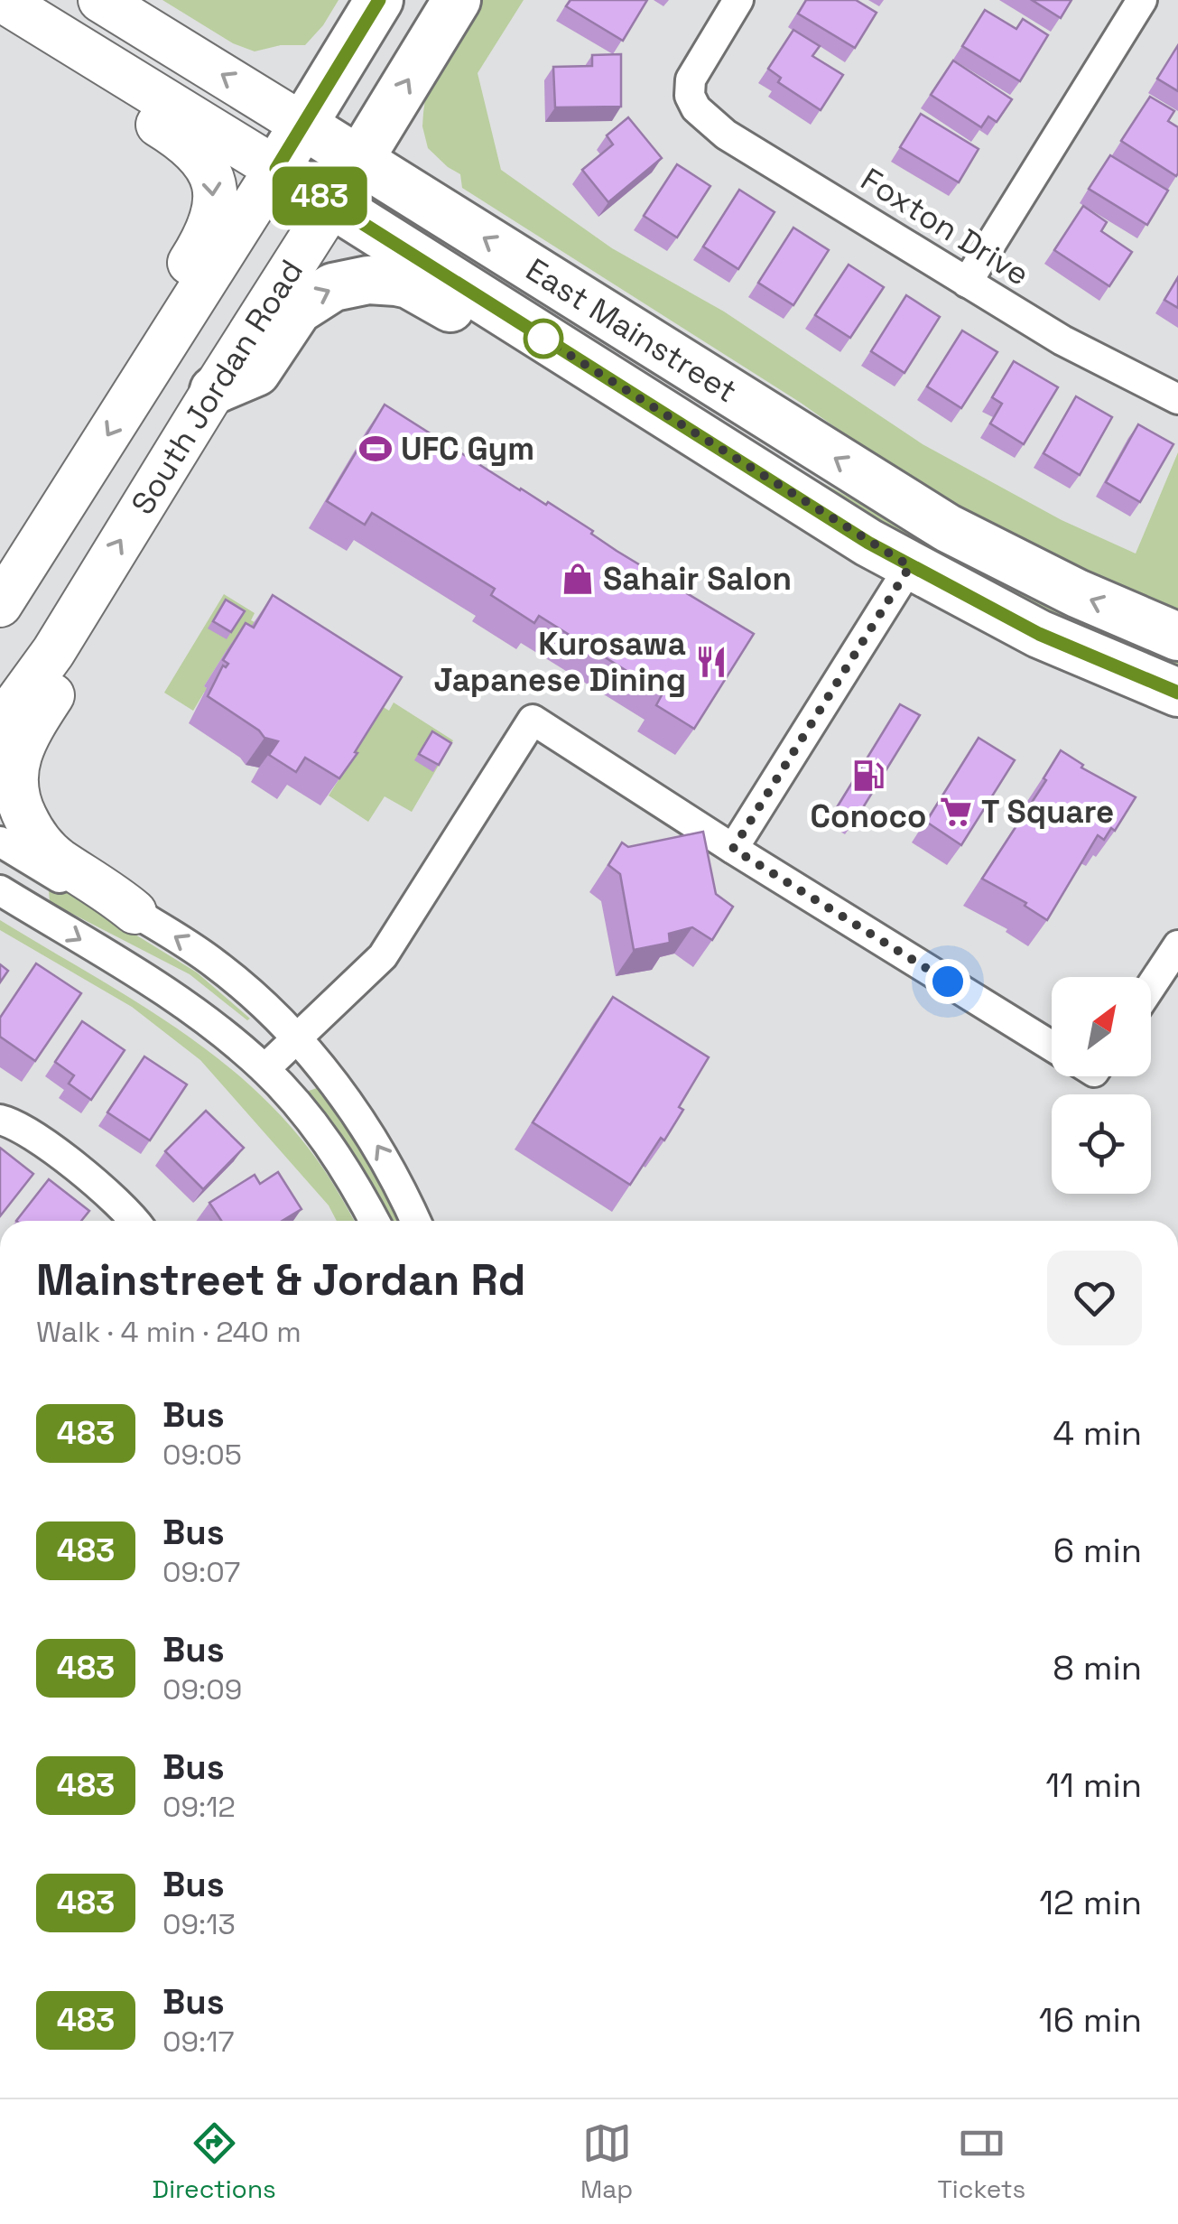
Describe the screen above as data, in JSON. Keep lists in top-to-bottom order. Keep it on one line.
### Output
{"streets":{"main road":["East Mainstreet","South Jordan Road"],"street":["Foxton Drive"]},"crossings":[["East Mainstreet","South Jordan Road"]],"places":{"sports":["UFC Gym"],"shop":["Sahair Salon"],"restaurant":["Kurosawa Japanese Dining"],"fuel station":["Conoco"],"supermarket":["T Square"]},"lines":["bus line 483"],"north":"top right","page":{"on_map":"483","heading":["Mainstreet & Jordan Rd","Walk · 4 min · 240 m"],"list":[{"mark":"483","name":"Bus","note":"09:05","value":"4 min"},{"mark":"483","name":"Bus","note":"09:07","value":"6 min"},{"mark":"483","name":"Bus","note":"09:09","value":"8 min"},{"mark":"483","name":"Bus","note":"09:12","value":"11 min"},{"mark":"483","name":"Bus","note":"09:13","value":"12 min"},{"mark":"483","name":"Bus","note":"09:17","value":"16 min"}],"tabs":["Directions","Map","Tickets"]}}
